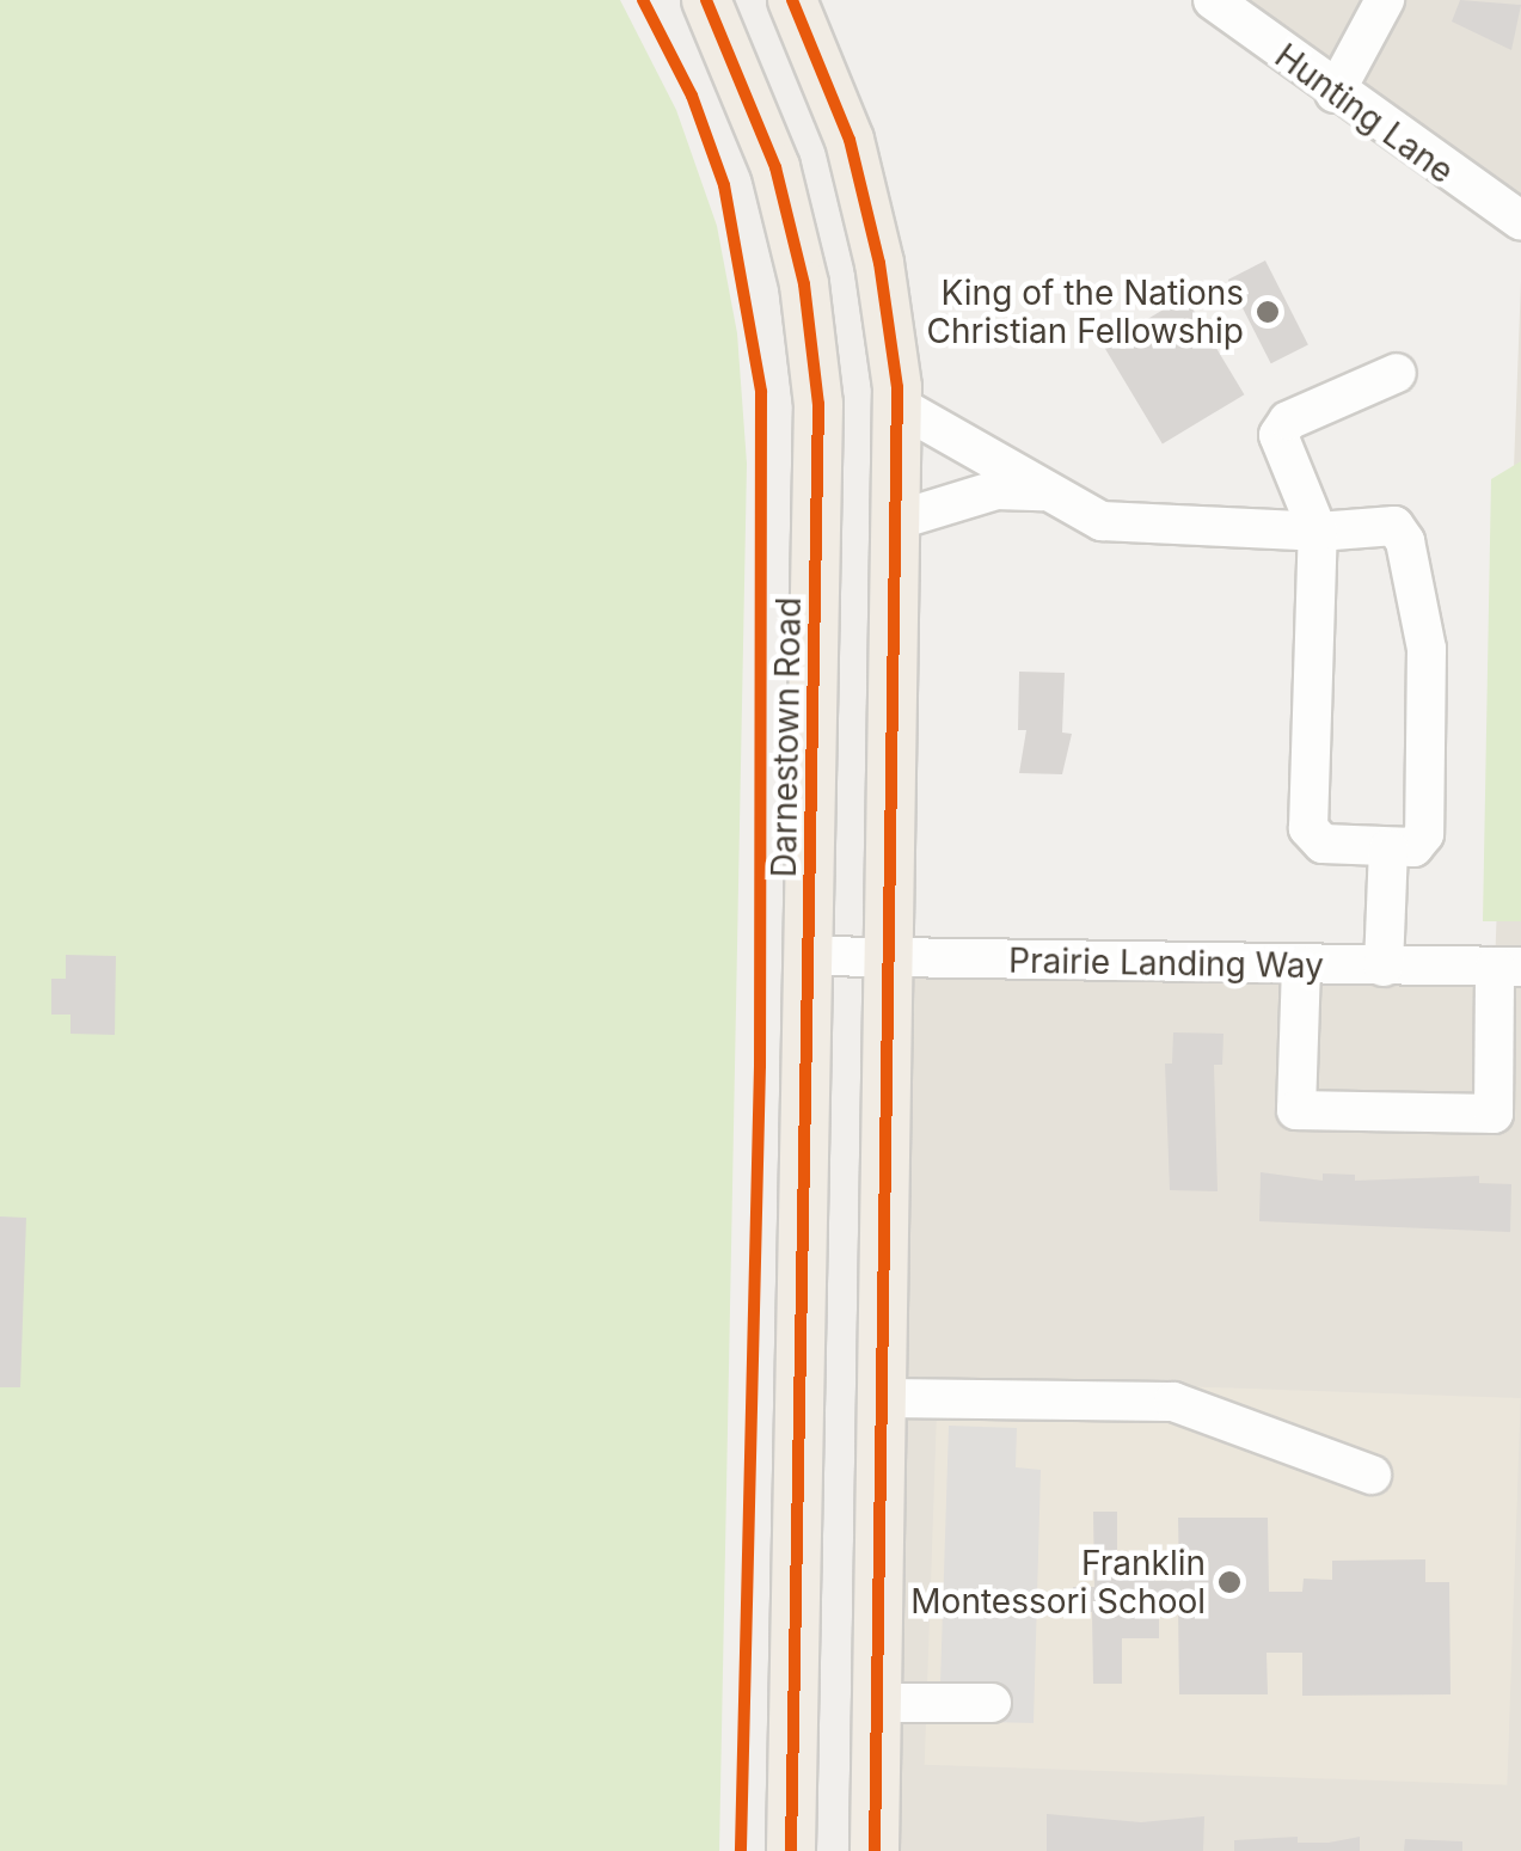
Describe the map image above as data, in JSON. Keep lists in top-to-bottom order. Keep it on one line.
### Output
{"streets":{"main road":["Darnestown Road"],"street":["Hunting Lane","Prairie Landing Way"]},"crossings":[["Darnestown Road","Prairie Landing Way"]],"places":["King of the Nations Christian Fellowship","Franklin Montessori School"]}
